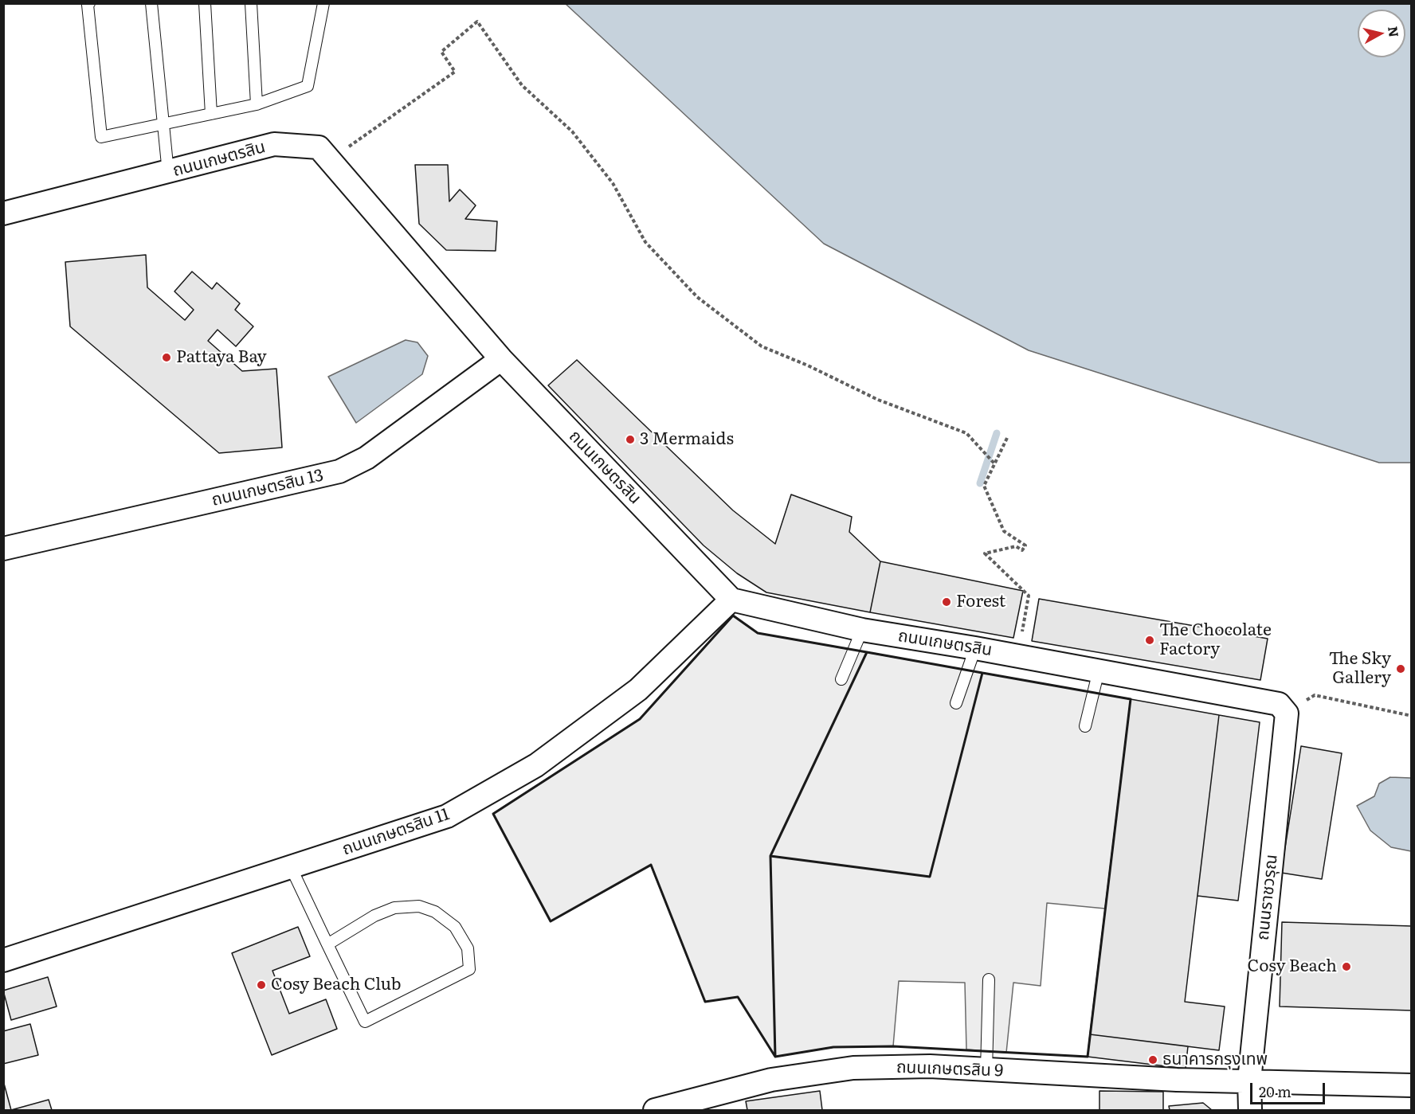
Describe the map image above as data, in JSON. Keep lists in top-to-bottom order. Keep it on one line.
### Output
{"streets":{"street":["ถนนเกษตรสิน","ถนนเกษตรสิน 13","ถนนเกษตรสิน 11","ถนนราชวรุณ","ถนนเกษตรสิน 9"]},"crossings":[["ถนนเกษตรสิน","ถนนเกษตรสิน 13"],["ถนนเกษตรสิน","ถนนเกษตรสิน 11"],["ถนนเกษตรสิน","ถนนราชวรุณ"],["ถนนราชวรุณ","ถนนเกษตรสิน 9"]],"places":["Pattaya Bay","3 Mermaids","Forest","The Chocolate Factory","The Sky Gallery","Cosy Beach","Cosy Beach Club","ธนาคารกรุงเทพ"],"scale_bar":"20 m","north":"right"}
